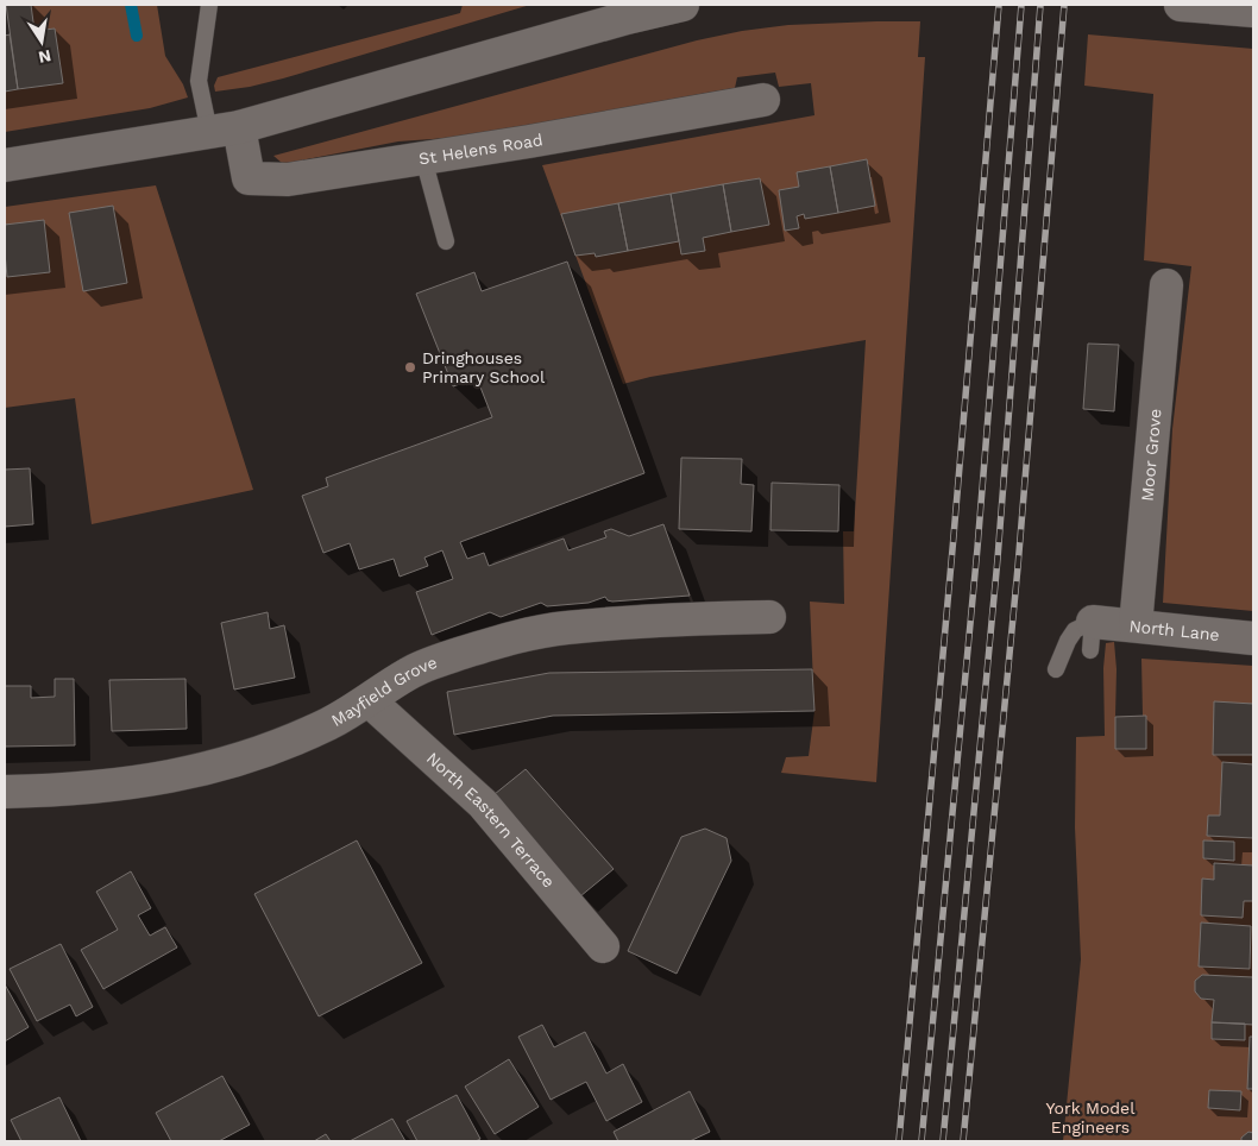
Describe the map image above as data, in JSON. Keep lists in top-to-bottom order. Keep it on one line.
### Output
{"streets":{"street":["St Helens Road","Moor Grove","North Lane","Mayfield Grove","North Eastern Terrace"]},"crossings":[["Moor Grove","North Lane"],["Mayfield Grove","North Eastern Terrace"]],"parks":["York Model Engineers"],"places":["Dringhouses Primary School"],"north":"bottom"}
